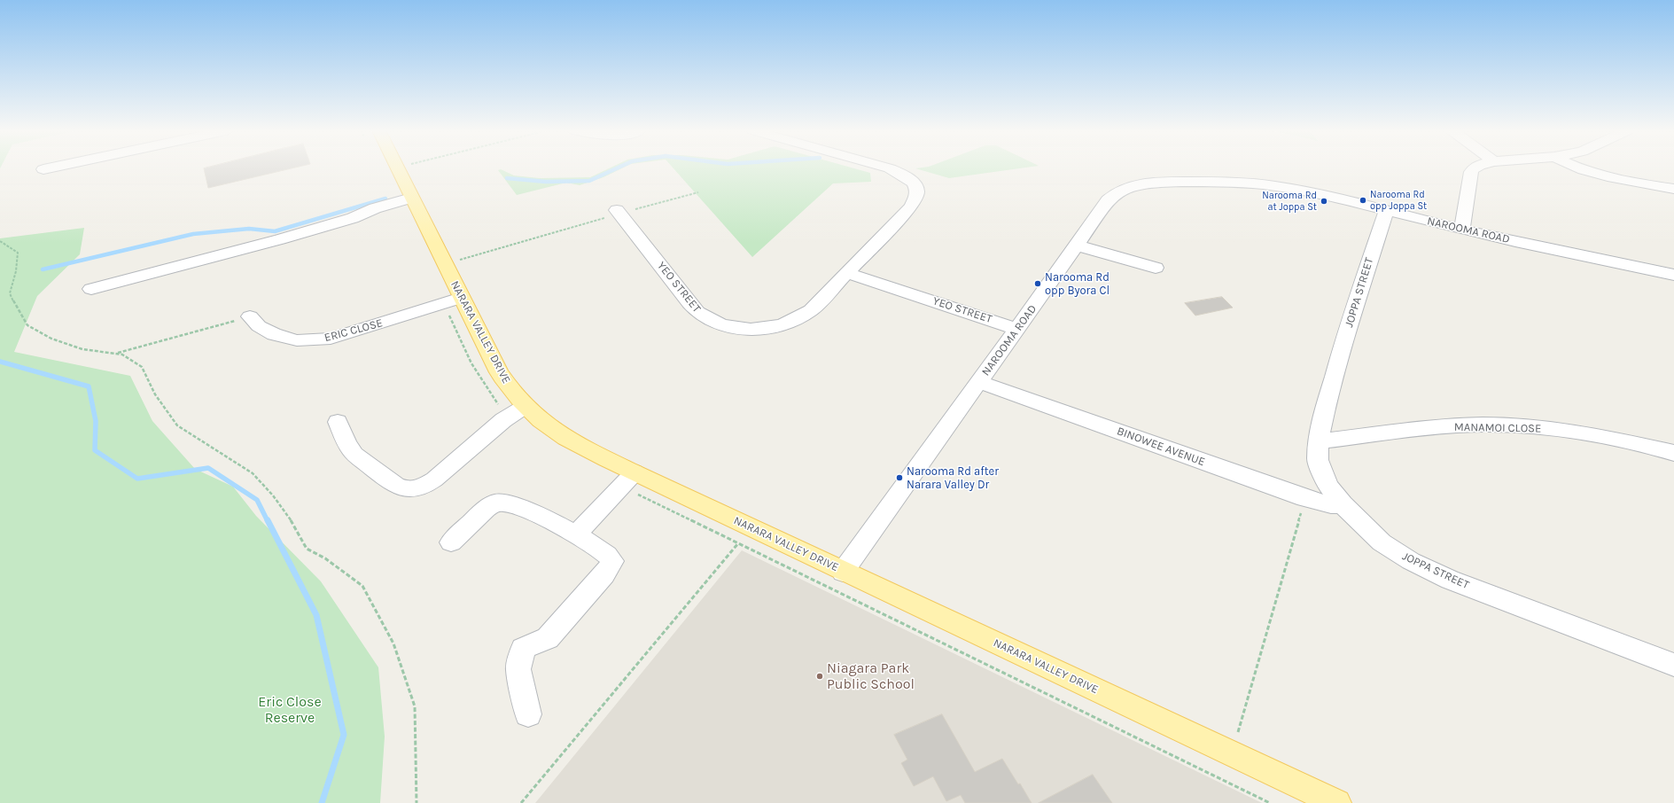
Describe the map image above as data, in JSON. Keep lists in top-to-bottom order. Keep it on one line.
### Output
{"streets":{"main road":["NARARA VALLEY DRIVE"],"street":["NAROOMA ROAD","YEO STREET","JOPPA STREET","ERIC CLOSE","MANAMOI CLOSE","BINOWEE AVENUE"]},"crossings":[["NAROOMA ROAD","YEO STREET"],["NAROOMA ROAD","JOPPA STREET"],["NAROOMA ROAD","NARARA VALLEY DRIVE"],["NAROOMA ROAD","BINOWEE AVENUE"],["JOPPA STREET","MANAMOI CLOSE"],["JOPPA STREET","BINOWEE AVENUE"],["ERIC CLOSE","NARARA VALLEY DRIVE"]],"parks":["Eric Close Reserve"],"places":["Narooma Rd opp Joppa St","Narooma Rd at Joppa St","Narooma Rd opp Byora Cl","Narooma Rd after Narara Valley Dr","Niagara Park Public School"]}
